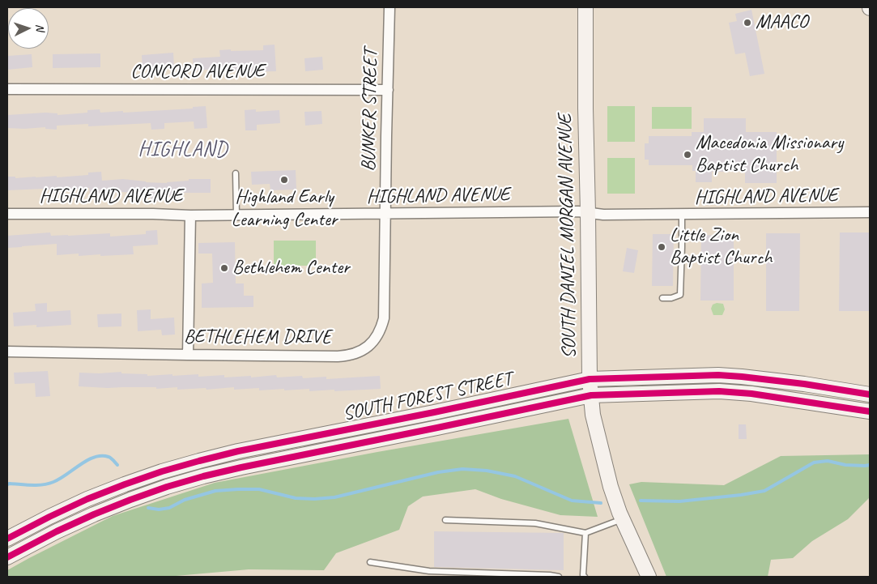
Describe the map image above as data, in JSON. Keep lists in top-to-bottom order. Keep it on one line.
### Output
{"streets":{"street":["CONCORD AVENUE","BUNKER STREET","HIGHLAND AVENUE","SOUTH DANIEL MORGAN AVENUE","BETHLEHEM DRIVE","SOUTH FOREST STREET"]},"crossings":[["CONCORD AVENUE","BUNKER STREET"],["BUNKER STREET","HIGHLAND AVENUE"],["BUNKER STREET","BETHLEHEM DRIVE"],["HIGHLAND AVENUE","SOUTH DANIEL MORGAN AVENUE"],["HIGHLAND AVENUE","BETHLEHEM DRIVE"],["SOUTH DANIEL MORGAN AVENUE","SOUTH FOREST STREET"]],"districts":["HIGHLAND"],"places":["MAACO","Macedonia Missionary Baptist Church","Highland Early Learning Center","Little Zion Baptist Church","Bethlehem Center"],"north":"right"}
